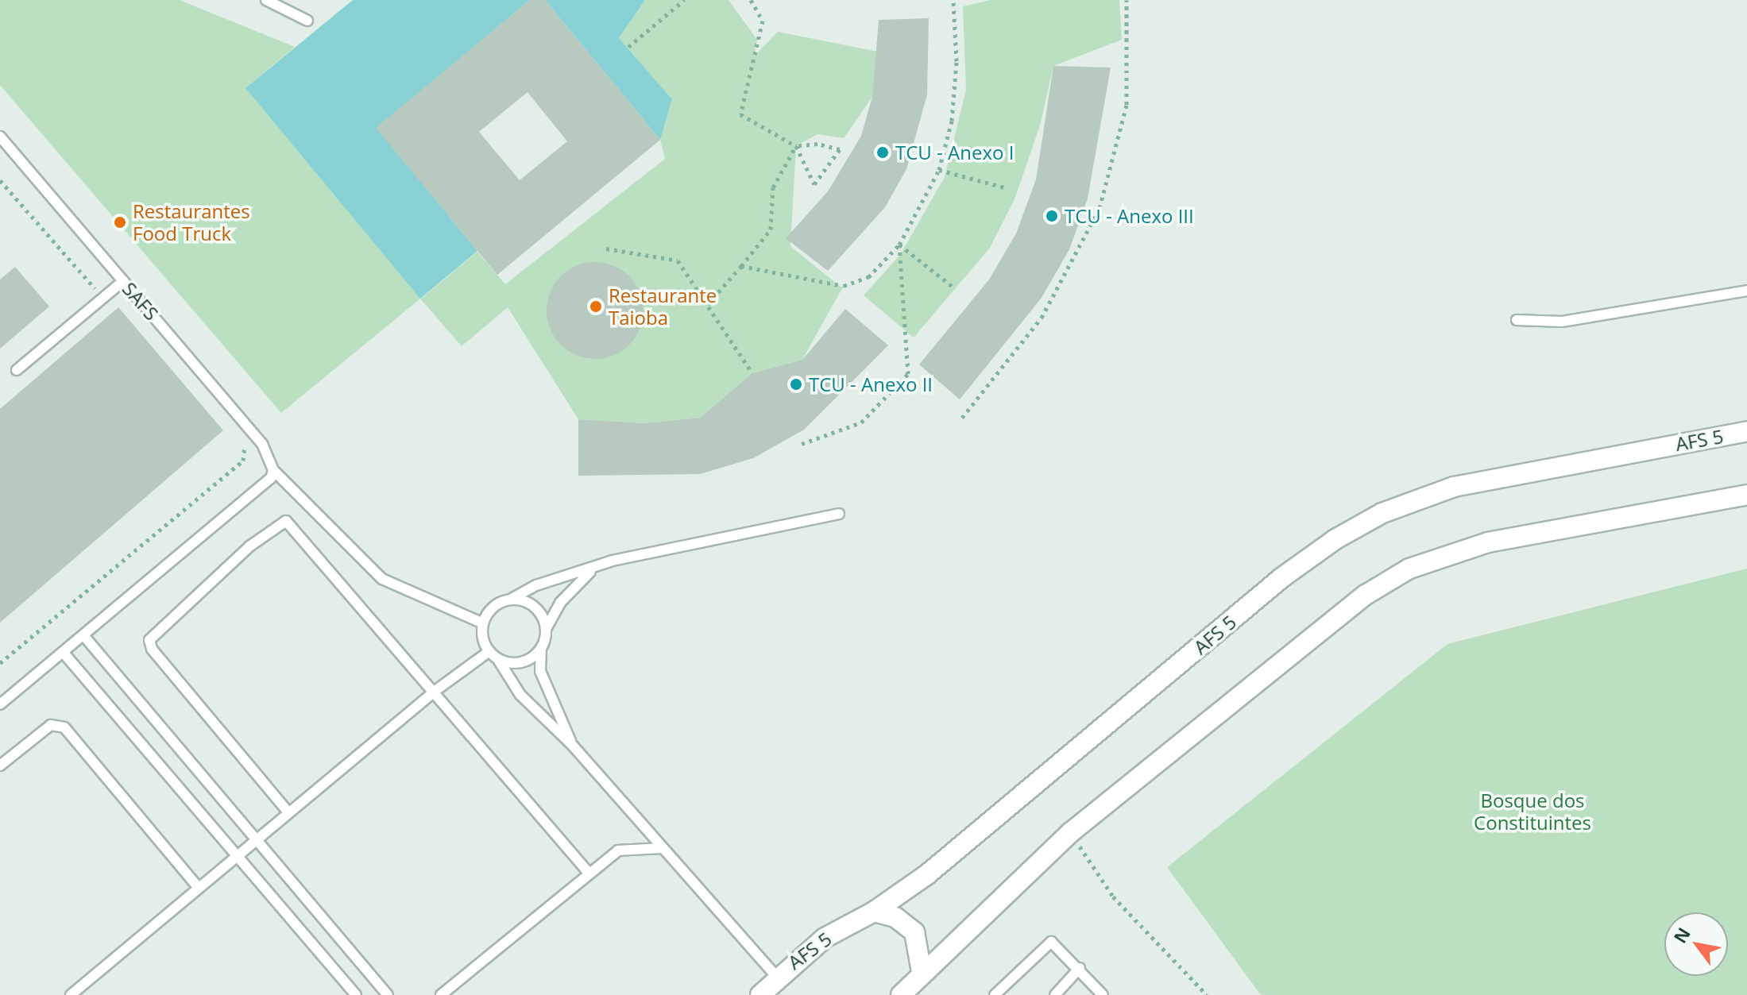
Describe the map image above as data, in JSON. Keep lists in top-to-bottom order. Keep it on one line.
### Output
{"streets":{"main road":["AFS 5"],"lane":["SAFS"]},"parks":["Bosque dos Constituintes"],"places":["TCU - Anexo I","TCU - Anexo III","Restaurantes Food Truck","Restaurante Taioba","TCU - Anexo II"],"north":"top left"}
